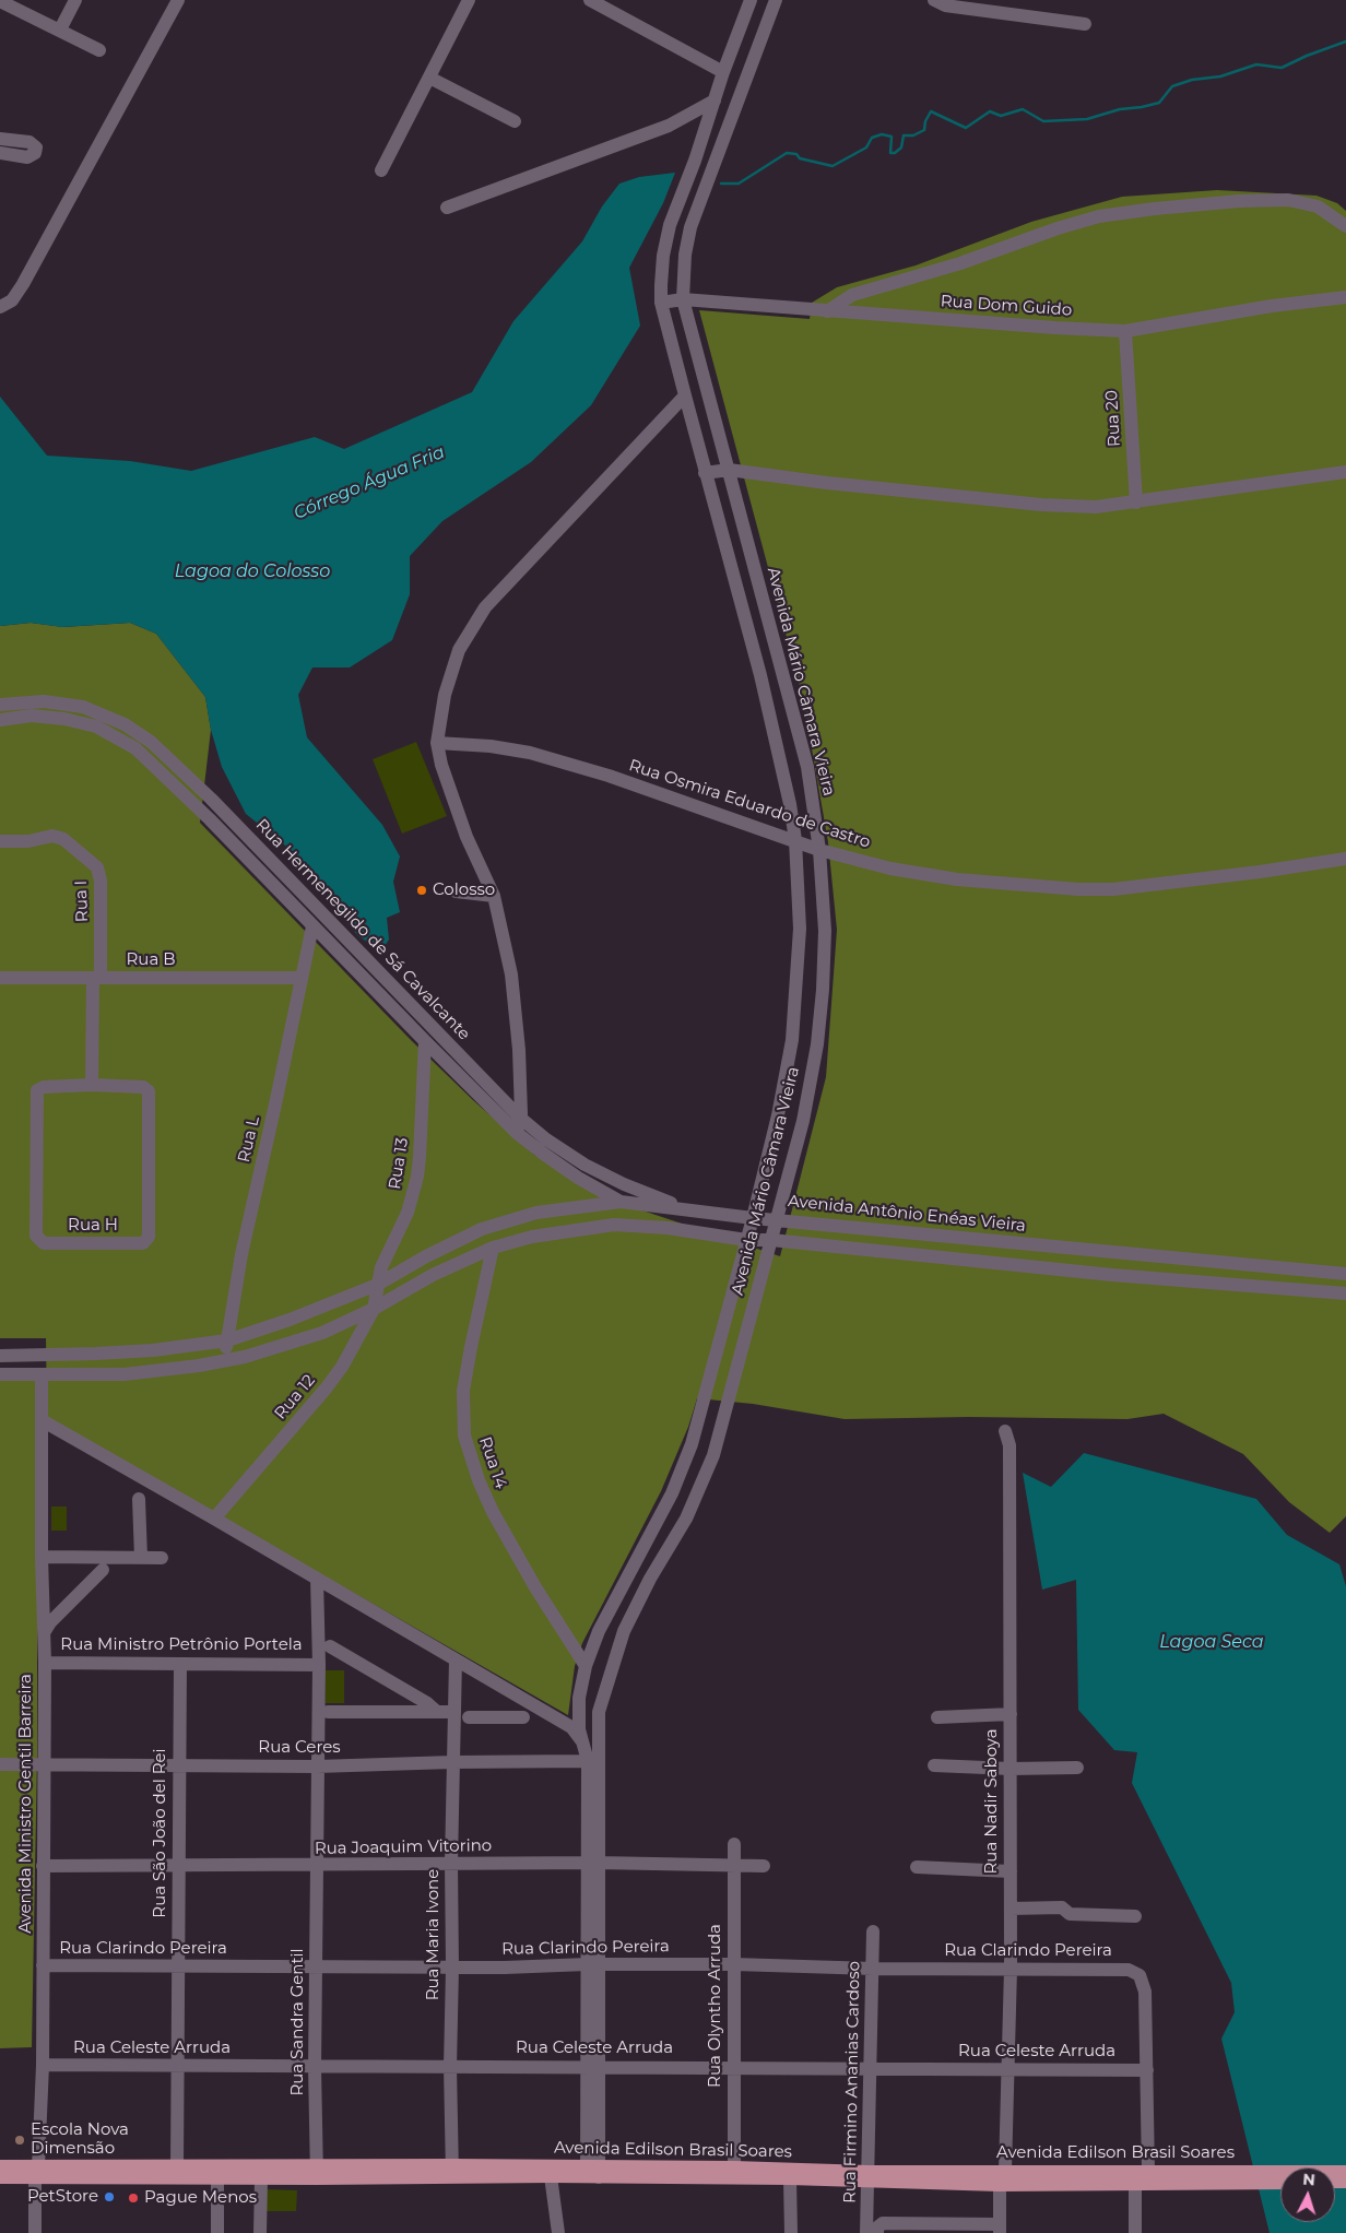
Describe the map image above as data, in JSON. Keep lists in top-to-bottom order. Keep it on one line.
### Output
{"streets":{"main road":["Avenida Edilson Brasil Soares"],"street":["Rua Dom Guido","Rua 20","Avenida Mário Câmara Vieira","Rua Osmira Eduardo de Castro","Rua I","Rua Hermenegildo de Sá Cavalcante","Rua B","Rua L","Rua 13","Avenida Antônio Enéas Vieira","Rua H","Rua 12","Rua 14","Rua Ministro Petrônio Portela","Rua Ceres","Rua Nadir Saboya","Avenida Ministro Gentil Barreira","Rua São João del Rei","Rua Joaquim Vitorino","Rua Maria Ivone","Rua Clarindo Pereira","Rua Olyntho Arruda","Rua Sandra Gentil","Rua Celeste Arruda","Rua Firmino Ananias Cardoso"]},"crossings":[["Rua Dom Guido","Rua 20"],["Rua Dom Guido","Avenida Mário Câmara Vieira"],["Avenida Mário Câmara Vieira","Rua Osmira Eduardo de Castro"],["Avenida Mário Câmara Vieira","Avenida Antônio Enéas Vieira"],["Avenida Mário Câmara Vieira","Rua 14"],["Avenida Mário Câmara Vieira","Rua Ceres"],["Avenida Mário Câmara Vieira","Rua Joaquim Vitorino"],["Avenida Mário Câmara Vieira","Rua Clarindo Pereira"],["Avenida Mário Câmara Vieira","Rua Celeste Arruda"],["Avenida Mário Câmara Vieira","Avenida Edilson Brasil Soares"],["Rua I","Rua B"],["Rua Hermenegildo de Sá Cavalcante","Rua L"],["Rua Hermenegildo de Sá Cavalcante","Rua 13"],["Rua Hermenegildo de Sá Cavalcante","Avenida Antônio Enéas Vieira"],["Rua B","Rua L"],["Rua L","Avenida Antônio Enéas Vieira"],["Rua 13","Avenida Antônio Enéas Vieira"],["Rua 13","Rua 12"],["Avenida Antônio Enéas Vieira","Rua 12"],["Rua Ministro Petrônio Portela","Avenida Ministro Gentil Barreira"],["Rua Ministro Petrônio Portela","Rua São João del Rei"],["Rua Ministro Petrônio Portela","Rua Sandra Gentil"],["Rua Ceres","Avenida Ministro Gentil Barreira"],["Rua Ceres","Rua São João del Rei"],["Rua Ceres","Rua Maria Ivone"],["Rua Ceres","Rua Sandra Gentil"],["Rua Nadir Saboya","Rua Clarindo Pereira"],["Rua Nadir Saboya","Rua Celeste Arruda"],["Rua Nadir Saboya","Avenida Edilson Brasil Soares"],["Avenida Ministro Gentil Barreira","Rua Joaquim Vitorino"],["Avenida Ministro Gentil Barreira","Rua Clarindo Pereira"],["Avenida Ministro Gentil Barreira","Rua Celeste Arruda"],["Avenida Ministro Gentil Barreira","Avenida Edilson Brasil Soares"],["Rua São João del Rei","Rua Joaquim Vitorino"],["Rua São João del Rei","Rua Clarindo Pereira"],["Rua São João del Rei","Rua Celeste Arruda"],["Rua São João del Rei","Avenida Edilson Brasil Soares"],["Rua Joaquim Vitorino","Rua Maria Ivone"],["Rua Joaquim Vitorino","Rua Olyntho Arruda"],["Rua Joaquim Vitorino","Rua Sandra Gentil"],["Rua Maria Ivone","Rua Clarindo Pereira"],["Rua Maria Ivone","Rua Celeste Arruda"],["Rua Maria Ivone","Avenida Edilson Brasil Soares"],["Rua Clarindo Pereira","Rua Olyntho Arruda"],["Rua Clarindo Pereira","Rua Sandra Gentil"],["Rua Clarindo Pereira","Rua Celeste Arruda"],["Rua Clarindo Pereira","Rua Firmino Ananias Cardoso"],["Rua Olyntho Arruda","Rua Celeste Arruda"],["Rua Olyntho Arruda","Avenida Edilson Brasil Soares"],["Rua Sandra Gentil","Rua Celeste Arruda"],["Rua Sandra Gentil","Avenida Edilson Brasil Soares"],["Rua Celeste Arruda","Rua Firmino Ananias Cardoso"],["Rua Firmino Ananias Cardoso","Avenida Edilson Brasil Soares"]],"water":["Córrego Água Fria","Lagoa do Colosso","Lagoa Seca"],"places":["Colosso","Escola Nova Dimensão","PetStore","Pague Menos"],"north":"top"}
